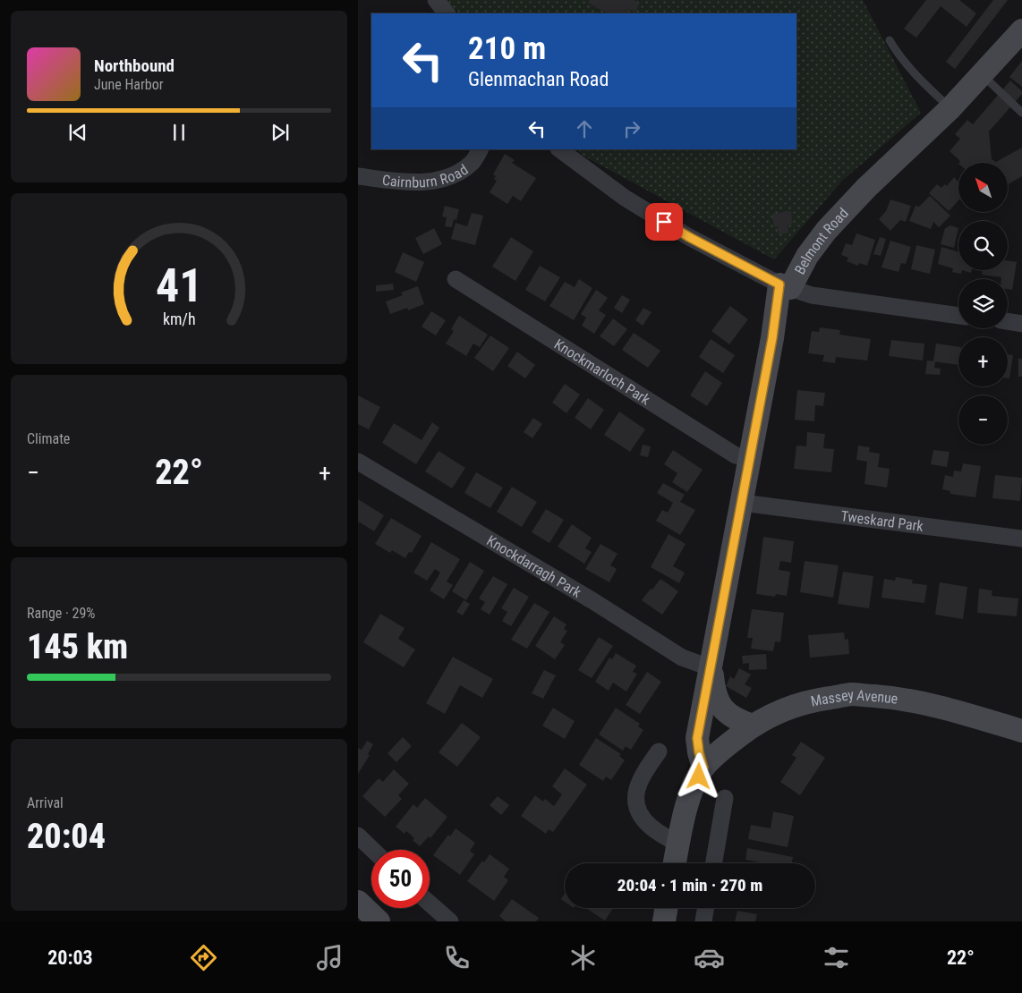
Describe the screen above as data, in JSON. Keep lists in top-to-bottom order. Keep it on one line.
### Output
{"streets":{"main road":["Belmont Road","Massey Avenue"],"street":["Cairnburn Road","Knockmarloch Park","Tweskard Park","Knockdarragh Park"]},"crossings":[["Belmont Road","Knockmarloch Park"],["Belmont Road","Tweskard Park"],["Belmont Road","Knockdarragh Park"],["Belmont Road","Massey Avenue"]],"north":"top left","page":{"turn":["210 m","Glenmachan Road"],"song":["Northbound","June Harbor"],"map_buttons":["+","−"],"tile":["Climate",["Range · 29%","145 km"],["Arrival","20:04"]],"heat":["−","22°","+"],"limit":"50","trip":"20:04 · 1 min · 270 m","tabs":["20:03","22°"],"gauge":["41","km/h"]}}
